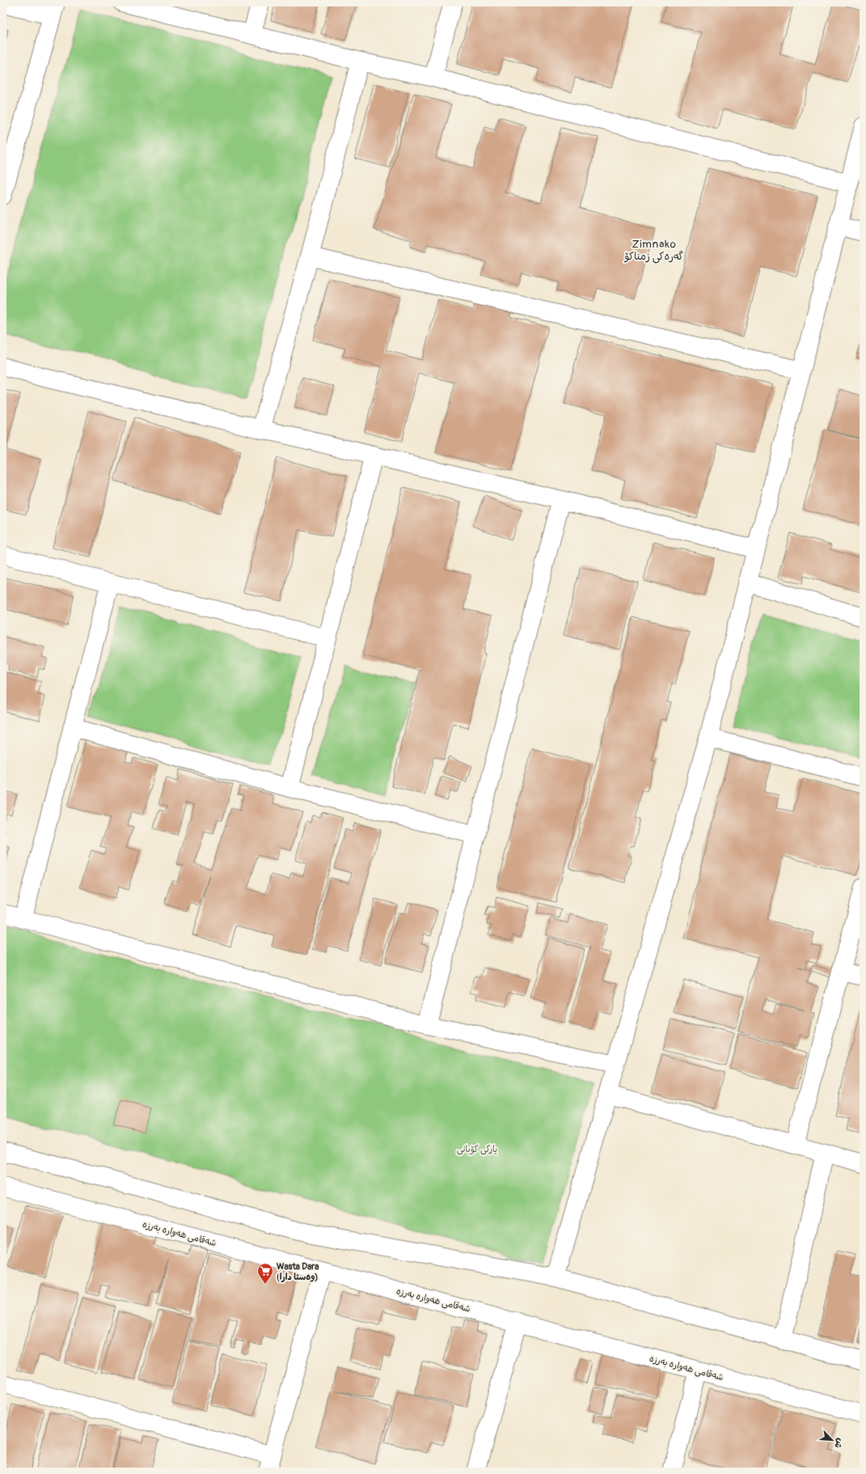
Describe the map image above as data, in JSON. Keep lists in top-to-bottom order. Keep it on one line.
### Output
{"streets":{"street":["شەقامی هەوارە بەرزە"]},"districts":["Zimnako گەرەکی زمناکۆ"],"parks":["پارکی کۆبانی"],"places":{"supermarket":["Wasta Dara (وەستا دارا)"]},"north":"bottom right"}
